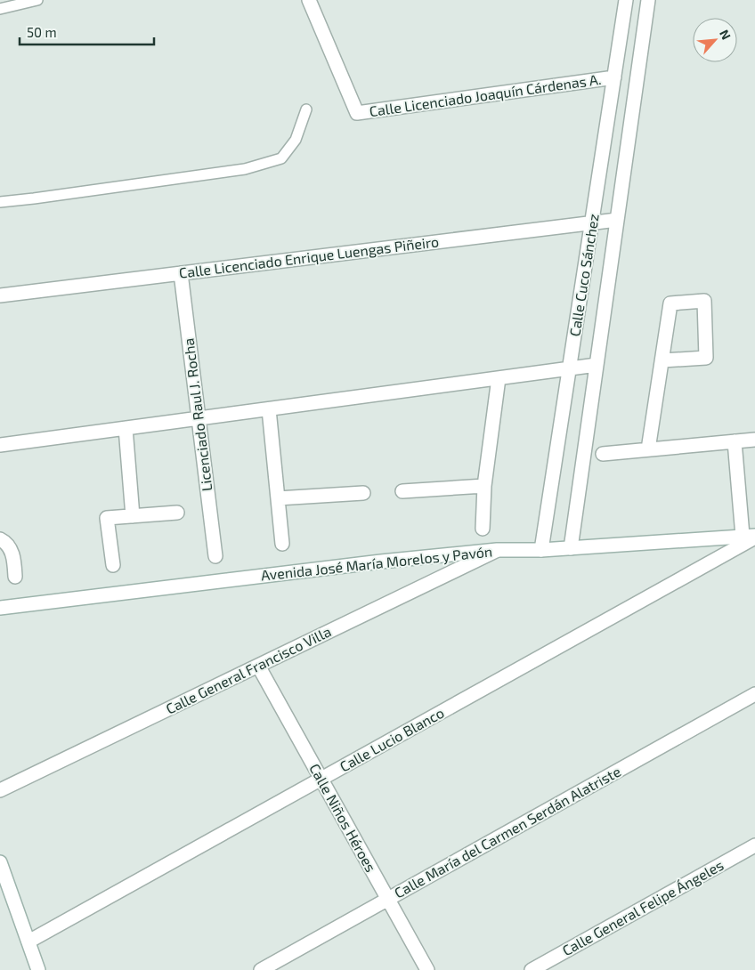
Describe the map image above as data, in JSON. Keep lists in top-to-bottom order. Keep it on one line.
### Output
{"streets":{"street":["Calle Licenciado Joaquín Cárdenas A.","Calle Licenciado Enrique Luengas Piñeiro","Calle Cuco Sánchez","Licenciado Raul J. Rocha","Avenida José María Morelos y Pavón","Calle General Francisco Villa","Calle Lucio Blanco","Calle Niños Héroes","Calle María del Carmen Serdán Alatriste","Calle General Felipe Ángeles"]},"crossings":[["Calle Licenciado Joaquín Cárdenas A.","Calle Cuco Sánchez"],["Calle Licenciado Enrique Luengas Piñeiro","Calle Cuco Sánchez"],["Calle Licenciado Enrique Luengas Piñeiro","Licenciado Raul J. Rocha"],["Calle Cuco Sánchez","Avenida José María Morelos y Pavón"],["Avenida José María Morelos y Pavón","Calle General Francisco Villa"],["Avenida José María Morelos y Pavón","Calle Lucio Blanco"],["Calle General Francisco Villa","Calle Niños Héroes"],["Calle Lucio Blanco","Calle Niños Héroes"],["Calle Niños Héroes","Calle María del Carmen Serdán Alatriste"]],"scale_bar":"50 m","north":"top right"}
